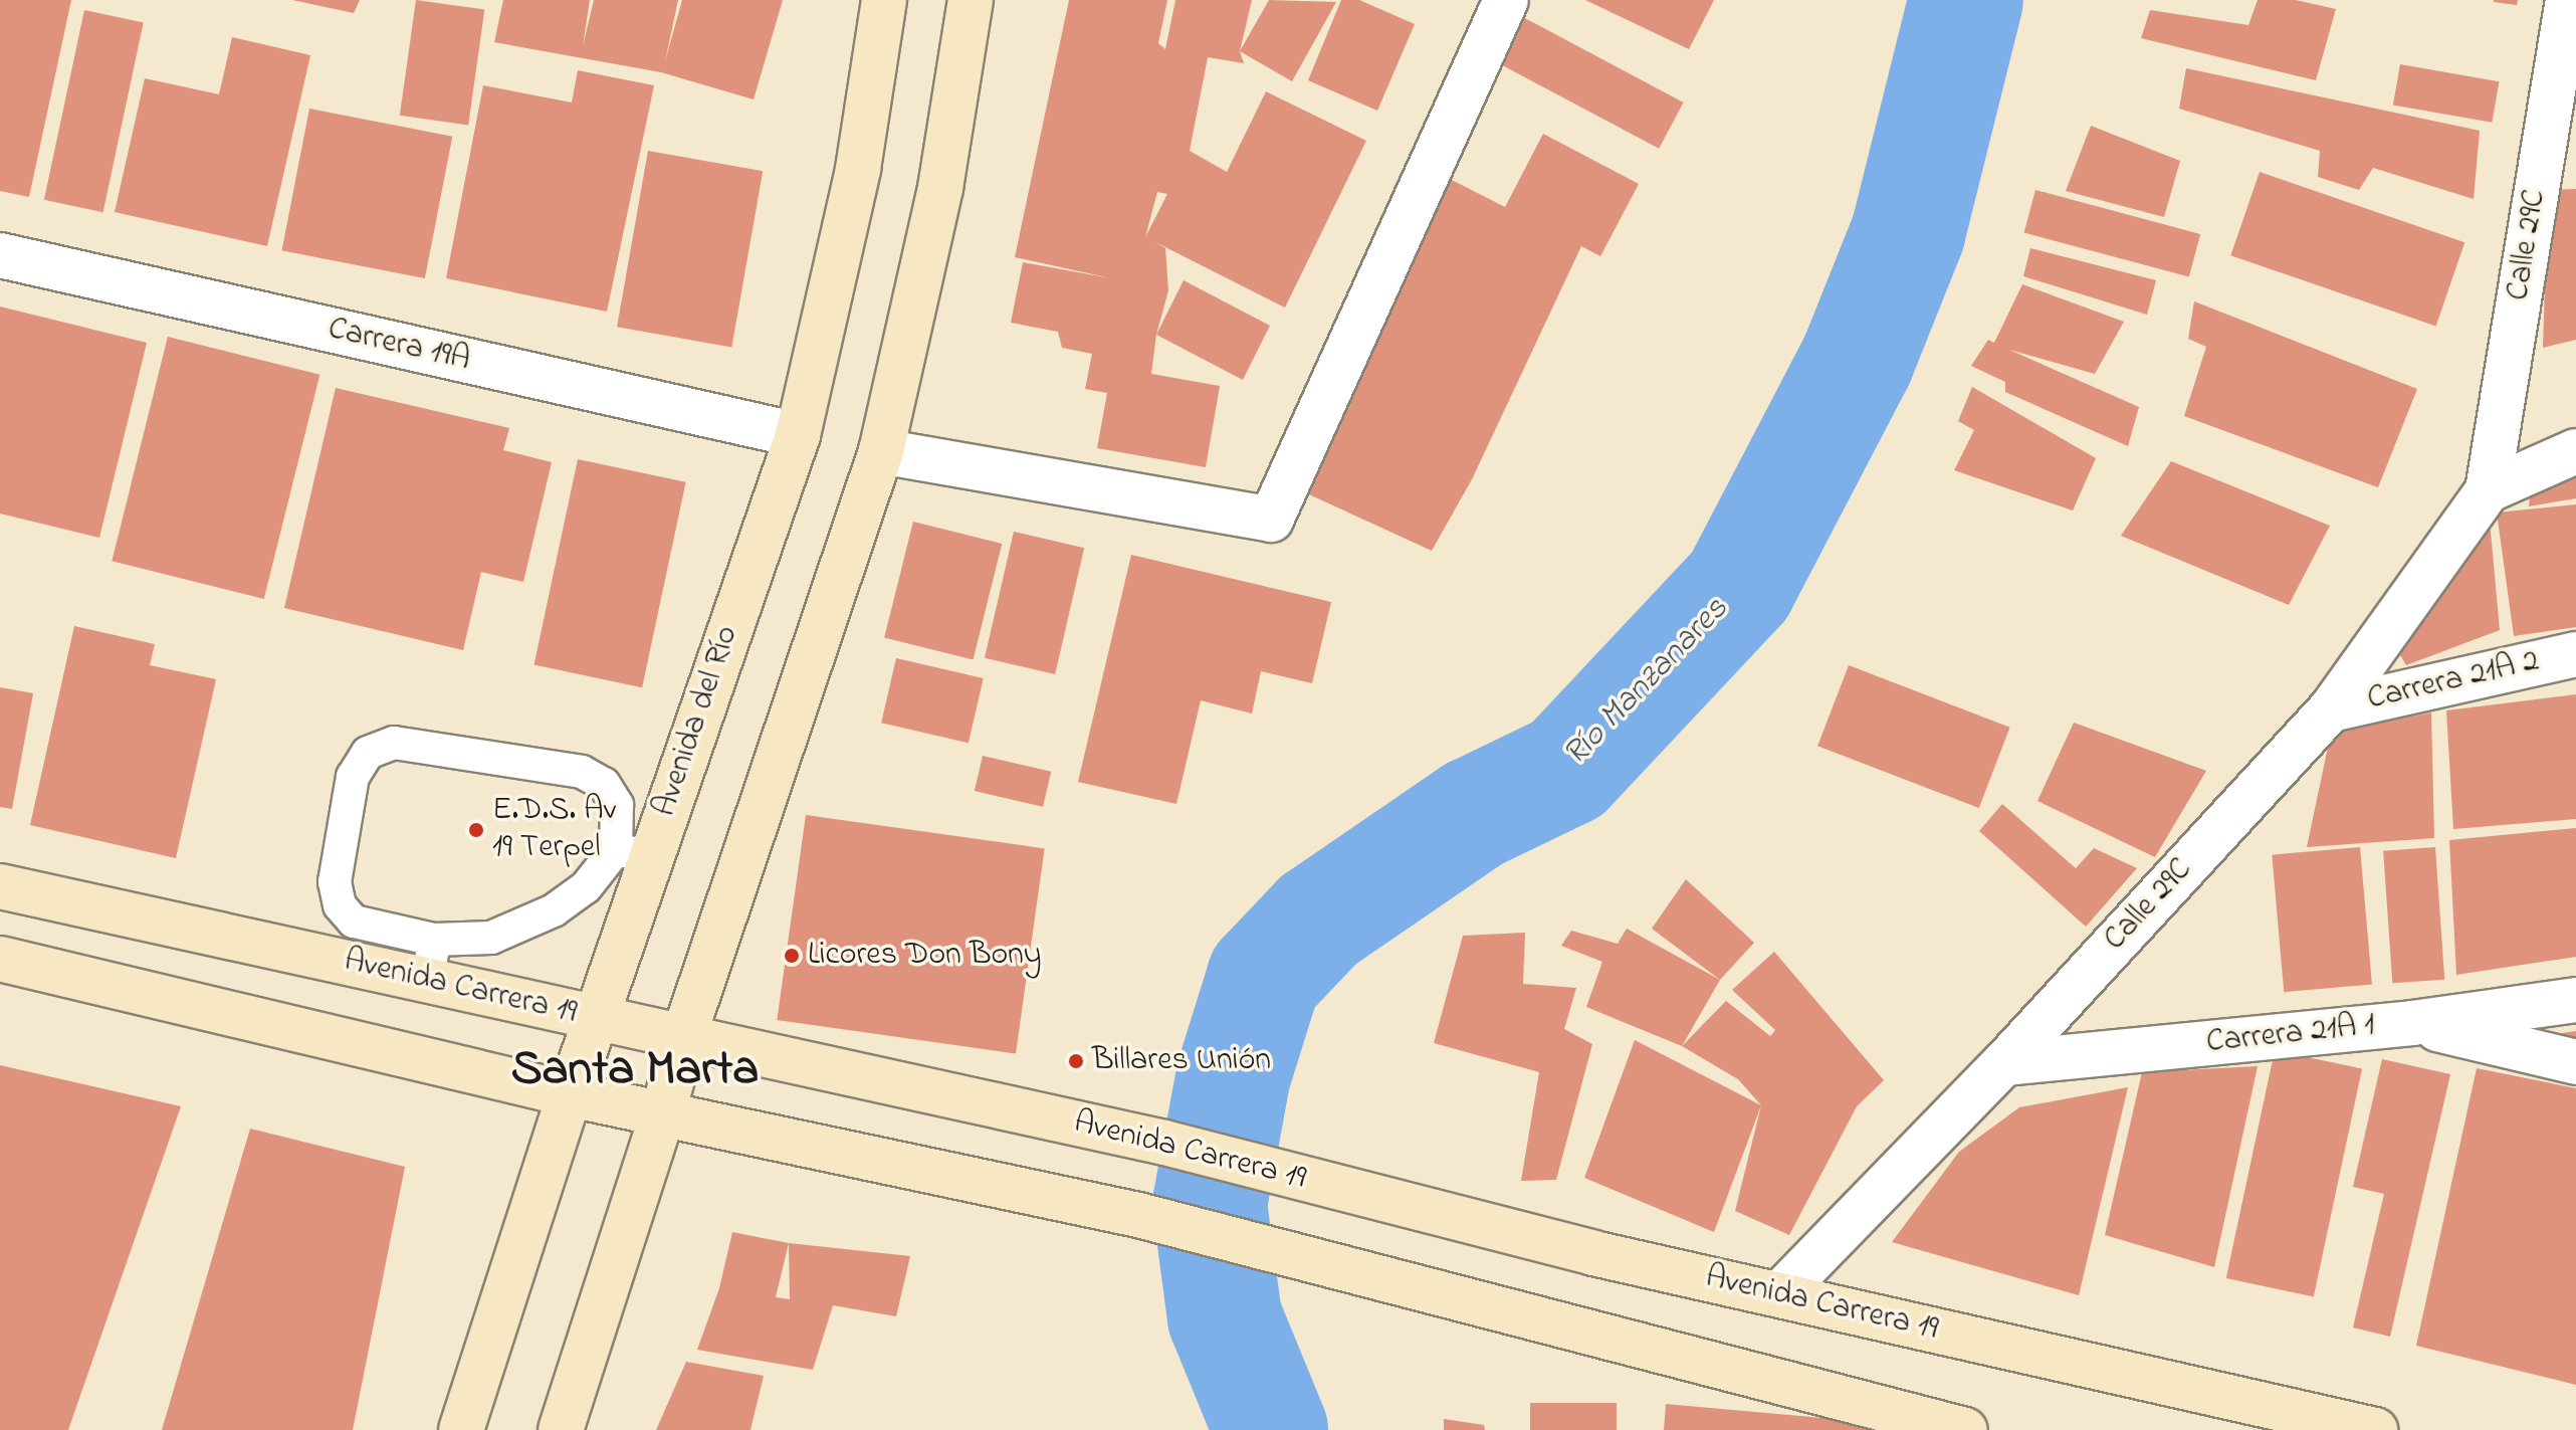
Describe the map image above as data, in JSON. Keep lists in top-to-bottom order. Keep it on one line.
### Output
{"streets":{"main road":["Avenida del Río","Avenida Carrera 19"],"street":["Calle 29C","Carrera 19A","Carrera 21A 2","Carrera 21A 1"]},"crossings":[["Calle 29C","Carrera 21A 2"],["Calle 29C","Avenida Carrera 19"],["Calle 29C","Carrera 21A 1"],["Carrera 19A","Avenida del Río"],["Avenida del Río","Avenida Carrera 19"]],"districts":["Santa Marta"],"water":["Río Manzanares"],"places":["E.D.S. Av 19 Terpel","Licores Don Bony","Billares Unión"]}
